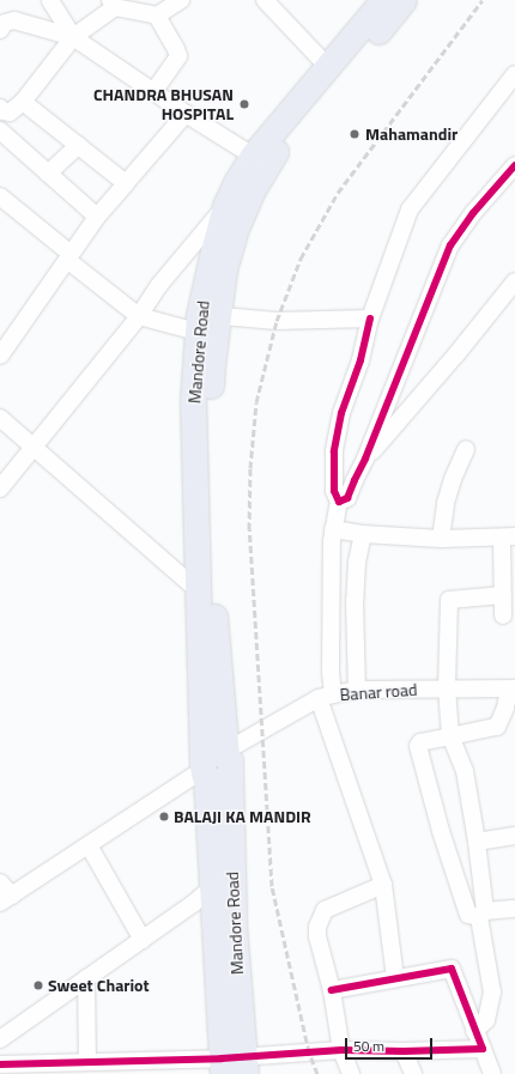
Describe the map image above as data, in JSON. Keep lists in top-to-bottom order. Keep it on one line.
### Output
{"streets":{"highway":["Mandore Road"],"street":["Banar road"]},"crossings":[["Mandore Road","Banar road"]],"places":["CHANDRA BHUSAN HOSPITAL","Mahamandir","BALAJI KA MANDIR","Sweet Chariot"],"scale_bar":"50 m"}
